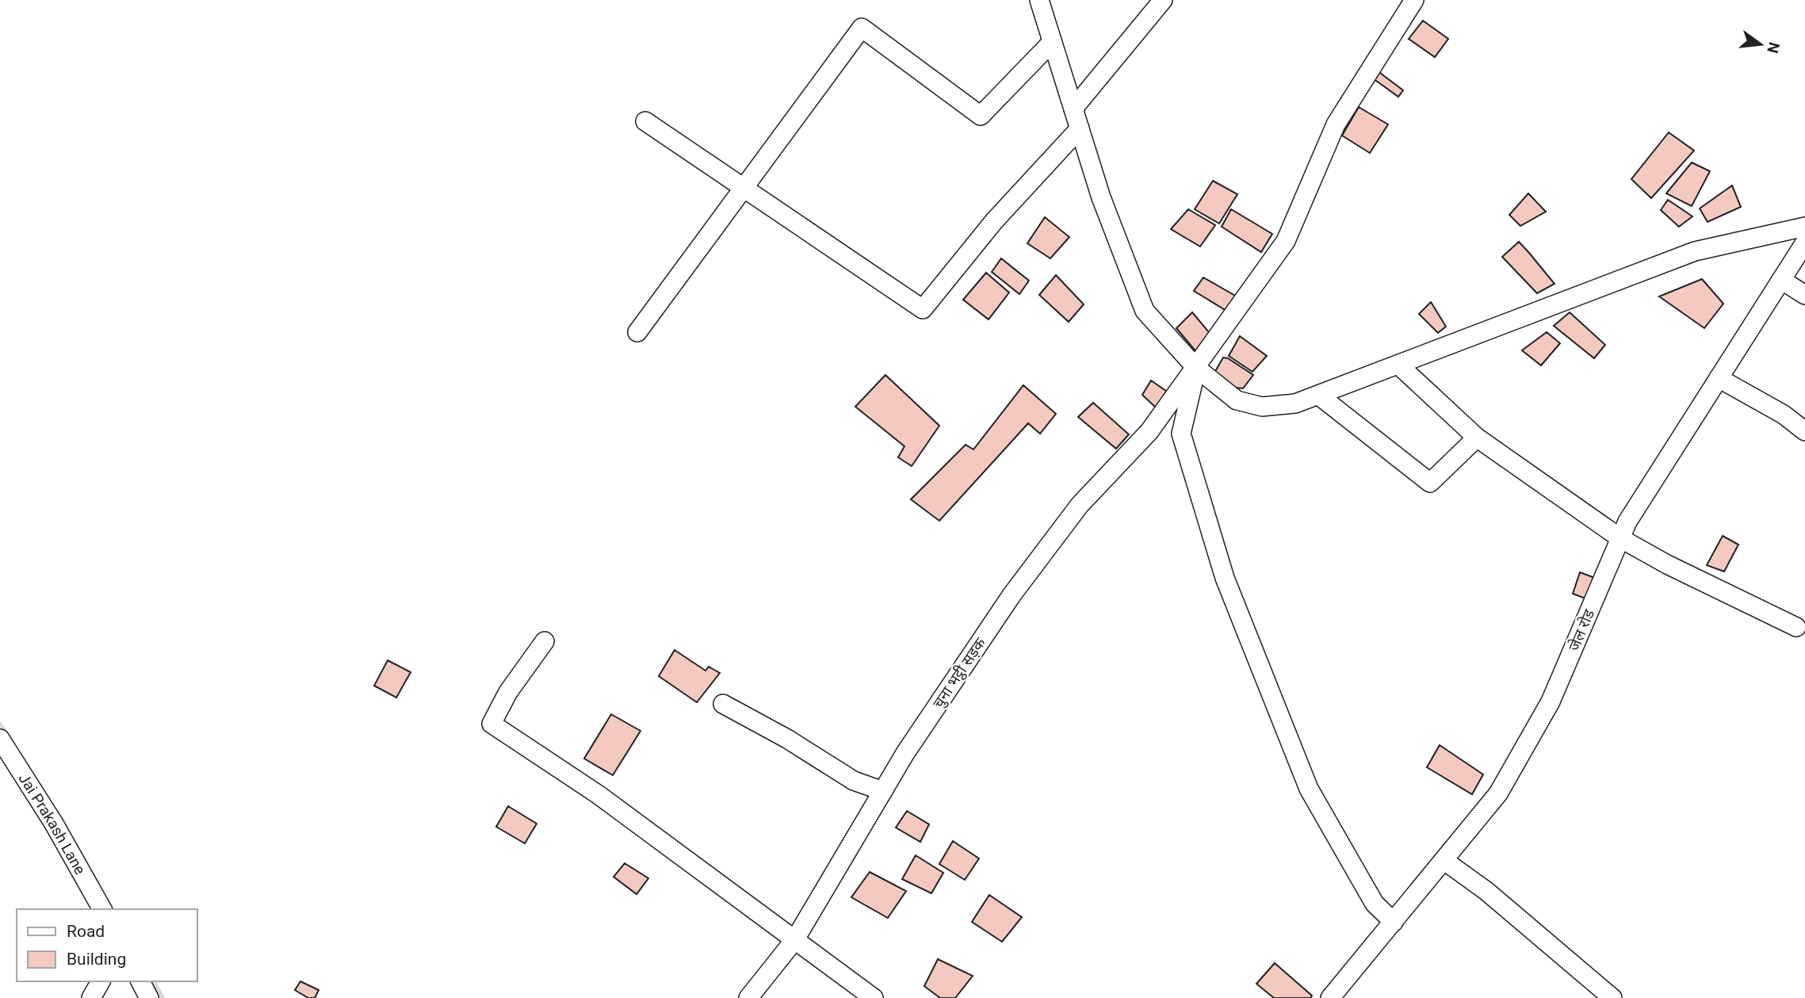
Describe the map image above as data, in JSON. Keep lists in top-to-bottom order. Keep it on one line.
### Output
{"streets":{"street":["जेल रोड","चुना भट्ठी सड़क","Jai Prakash Lane"]},"legend":["Road","Building"],"north":"right"}
